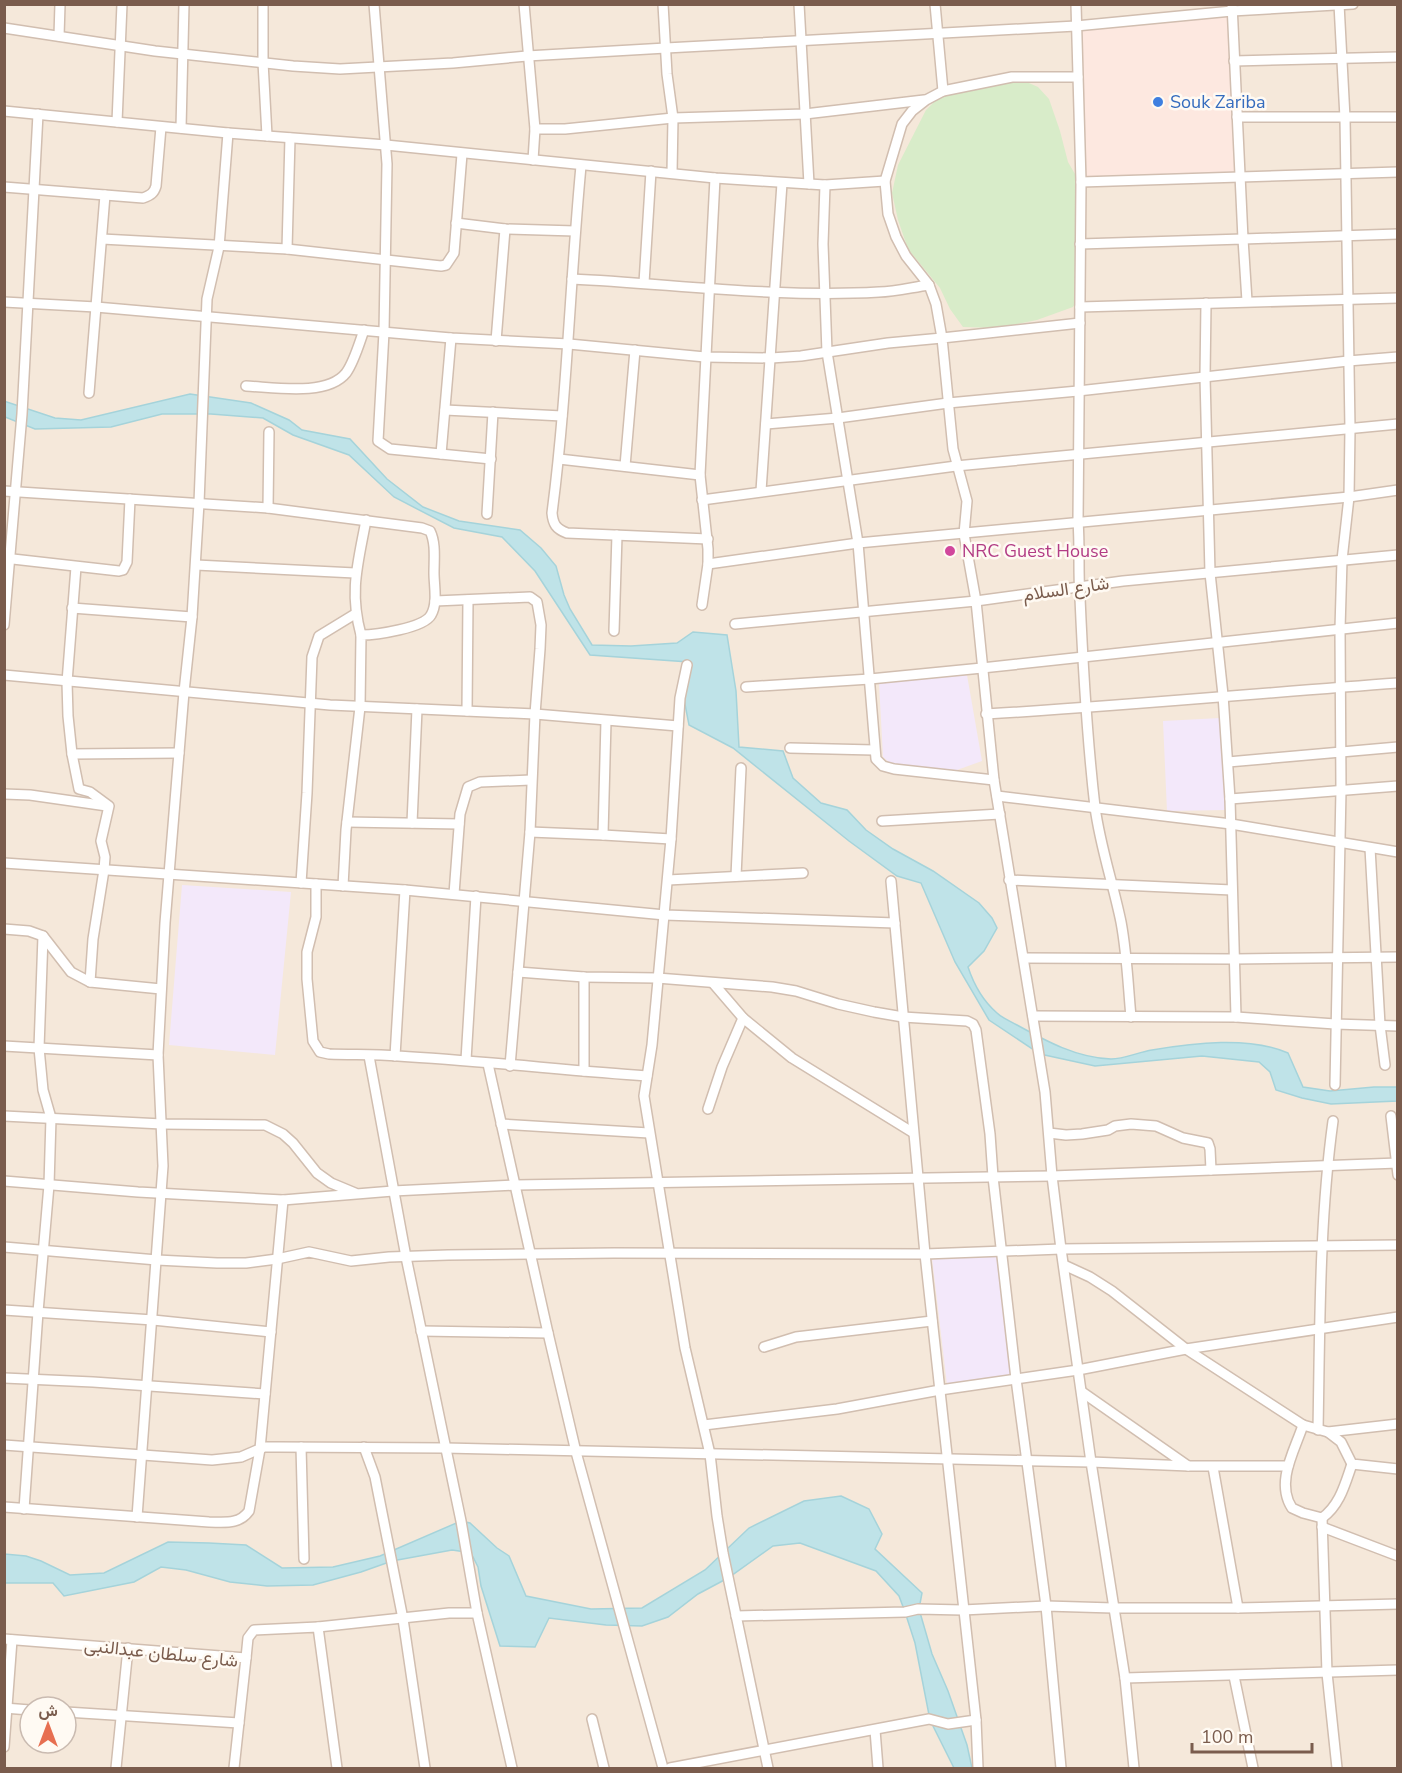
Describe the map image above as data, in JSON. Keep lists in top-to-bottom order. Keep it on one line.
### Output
{"streets":{"street":["شارع السلام","شارع سلطان عبدالنبى"]},"places":["Souk Zariba","NRC Guest House"],"scale_bar":"100 m","north":"top"}
